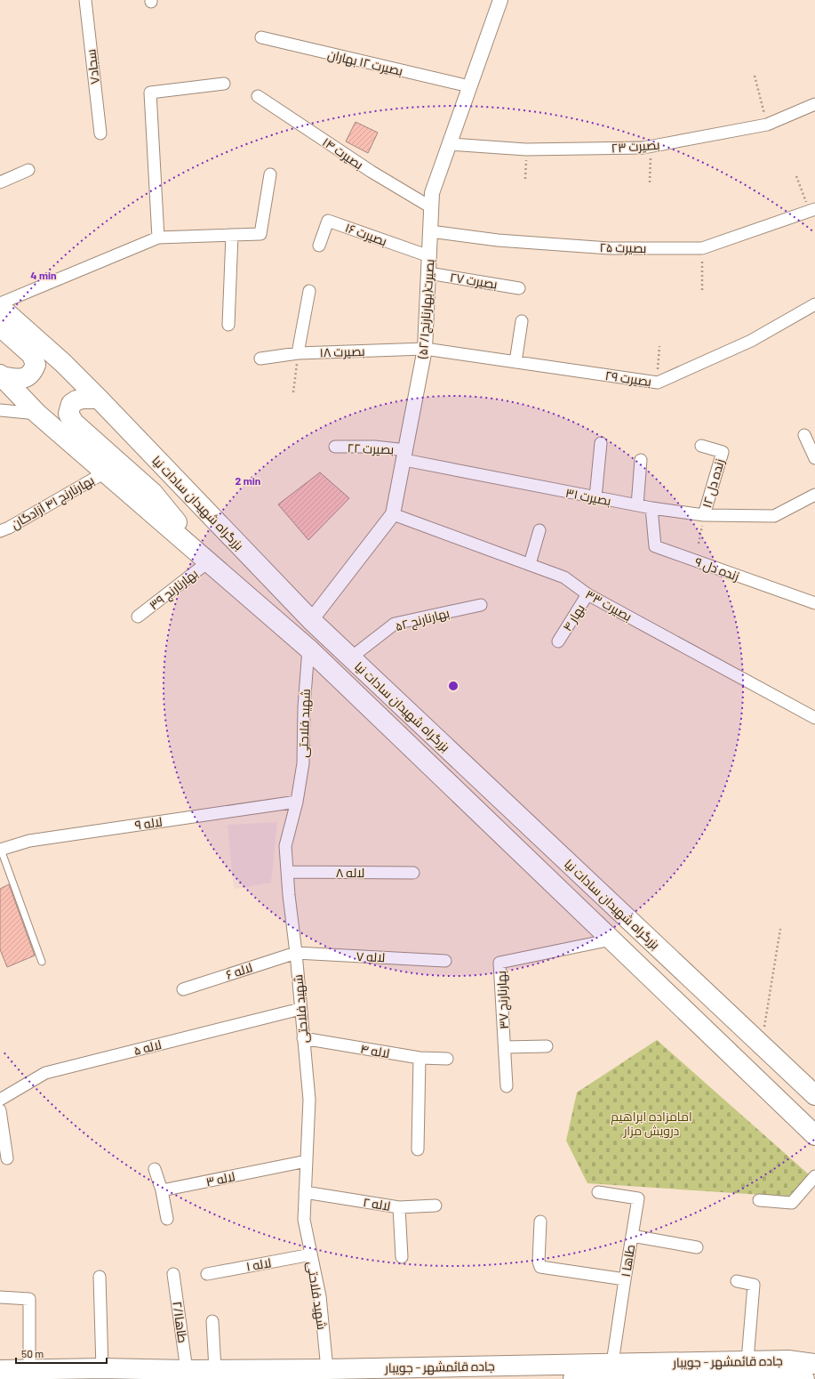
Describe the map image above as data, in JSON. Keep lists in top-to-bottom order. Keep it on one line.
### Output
{"streets":{"highway":["بزرگراه شهیدان سادات نیا","جاده قائمشهر - جویبار"],"street":["بصیرت ۱۲ بهاران","سجاد۷","بصیرت ۲۳","بصیرت ۱۴","بصیرت ۱۶","بصیرت ۲۵","بصیرت ۲۷","بصیرت(بهارنارنج۵۲/۱)","بصیرت ۱۸","بصیرت ۲۹","بصیرت ۲۲","زنده دل ۱۲","بصیرت ۳۱","بهارنارنج ۴۱ آزادگان","زنده دل ۹","بهارنارنج ۳۹","بصیرت ۳۳","بهار ۴","بهارنارنج ۵۲","شهید فلاحتی","لاله ۹","لاله ۸","لاله ۷","لاله ۶","بهارنارنج ۳۷","لاله ۵","لاله ۴","لاله ۳","لاله ۲","طاها ۱","لاله ۱","طاها۲/۱"]},"crossings":[["بصیرت ۱۲ بهاران","بصیرت(بهارنارنج۵۲/۱)"],["بصیرت ۲۳","بصیرت(بهارنارنج۵۲/۱)"],["بصیرت ۱۴","بصیرت(بهارنارنج۵۲/۱)"],["بصیرت ۱۶","بصیرت(بهارنارنج۵۲/۱)"],["بصیرت ۲۵","بصیرت(بهارنارنج۵۲/۱)"],["بصیرت ۲۷","بصیرت(بهارنارنج۵۲/۱)"],["بصیرت(بهارنارنج۵۲/۱)","بصیرت ۱۸"],["بصیرت(بهارنارنج۵۲/۱)","بصیرت ۲۹"],["بصیرت(بهارنارنج۵۲/۱)","بصیرت ۲۲"],["بصیرت(بهارنارنج۵۲/۱)","بصیرت ۳۱"],["بصیرت(بهارنارنج۵۲/۱)","بزرگراه شهیدان سادات نیا"],["بصیرت(بهارنارنج۵۲/۱)","بصیرت ۳۳"],["بصیرت ۱۸","بصیرت ۲۹"],["بصیرت ۲۲","بصیرت ۳۱"],["زنده دل ۱۲","بصیرت ۳۱"],["بصیرت ۳۱","زنده دل ۹"],["بهارنارنج ۴۱ آزادگان","بزرگراه شهیدان سادات نیا"],["بزرگراه شهیدان سادات نیا","بهارنارنج ۳۹"],["بزرگراه شهیدان سادات نیا","بهارنارنج ۵۲"],["بزرگراه شهیدان سادات نیا","شهید فلاحتی"],["بزرگراه شهیدان سادات نیا","بهارنارنج ۳۷"],["بصیرت ۳۳","بهار ۴"],["شهید فلاحتی","لاله ۹"],["شهید فلاحتی","لاله ۸"],["شهید فلاحتی","لاله ۷"],["شهید فلاحتی","لاله ۶"],["شهید فلاحتی","لاله ۵"],["شهید فلاحتی","لاله ۴"],["شهید فلاحتی","لاله ۳"],["شهید فلاحتی","لاله ۲"],["شهید فلاحتی","لاله ۱"],["شهید فلاحتی","جاده قائمشهر - جویبار"],["لاله ۷","لاله ۶"],["طاها ۱","جاده قائمشهر - جویبار"],["طاها۲/۱","جاده قائمشهر - جویبار"]],"parks":["امامزاده ابراهیم درویش مزار"],"scale_bar":"50 m","rings":["4 min","2 min"]}
